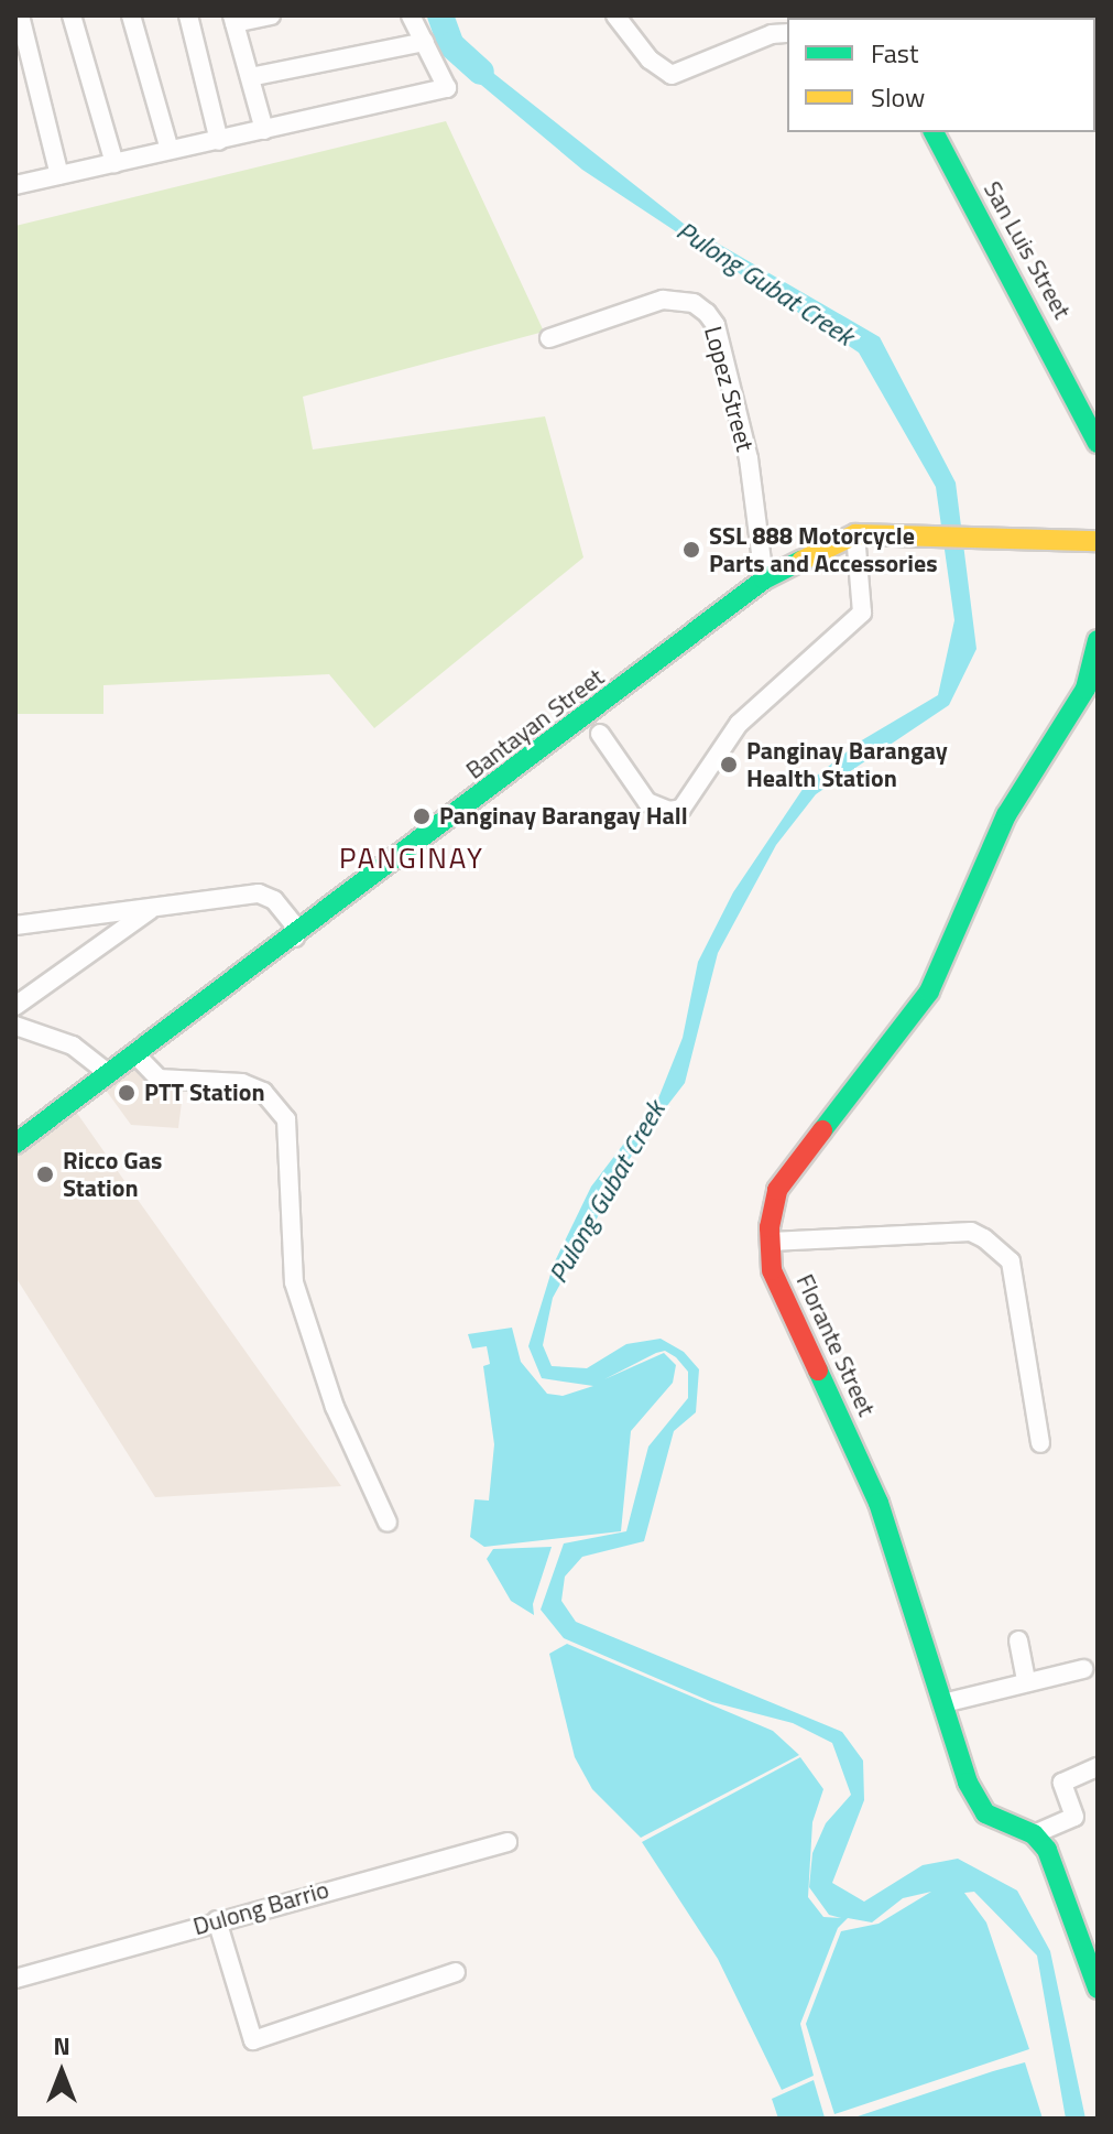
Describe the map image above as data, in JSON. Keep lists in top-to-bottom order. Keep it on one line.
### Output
{"streets":{"street":["San Luis Street","Lopez Street","Bantayan Street","Florante Street","Dulong Barrio"]},"crossings":[["Lopez Street","Bantayan Street"]],"districts":["PANGINAY"],"water":["Pulong Gubat Creek"],"places":["SSL 888 Motorcycle Parts and Accessories","Panginay Barangay Health Station","Panginay Barangay Hall","PTT Station","Ricco Gas Station"],"legend":["Fast","Slow"],"north":"top"}
